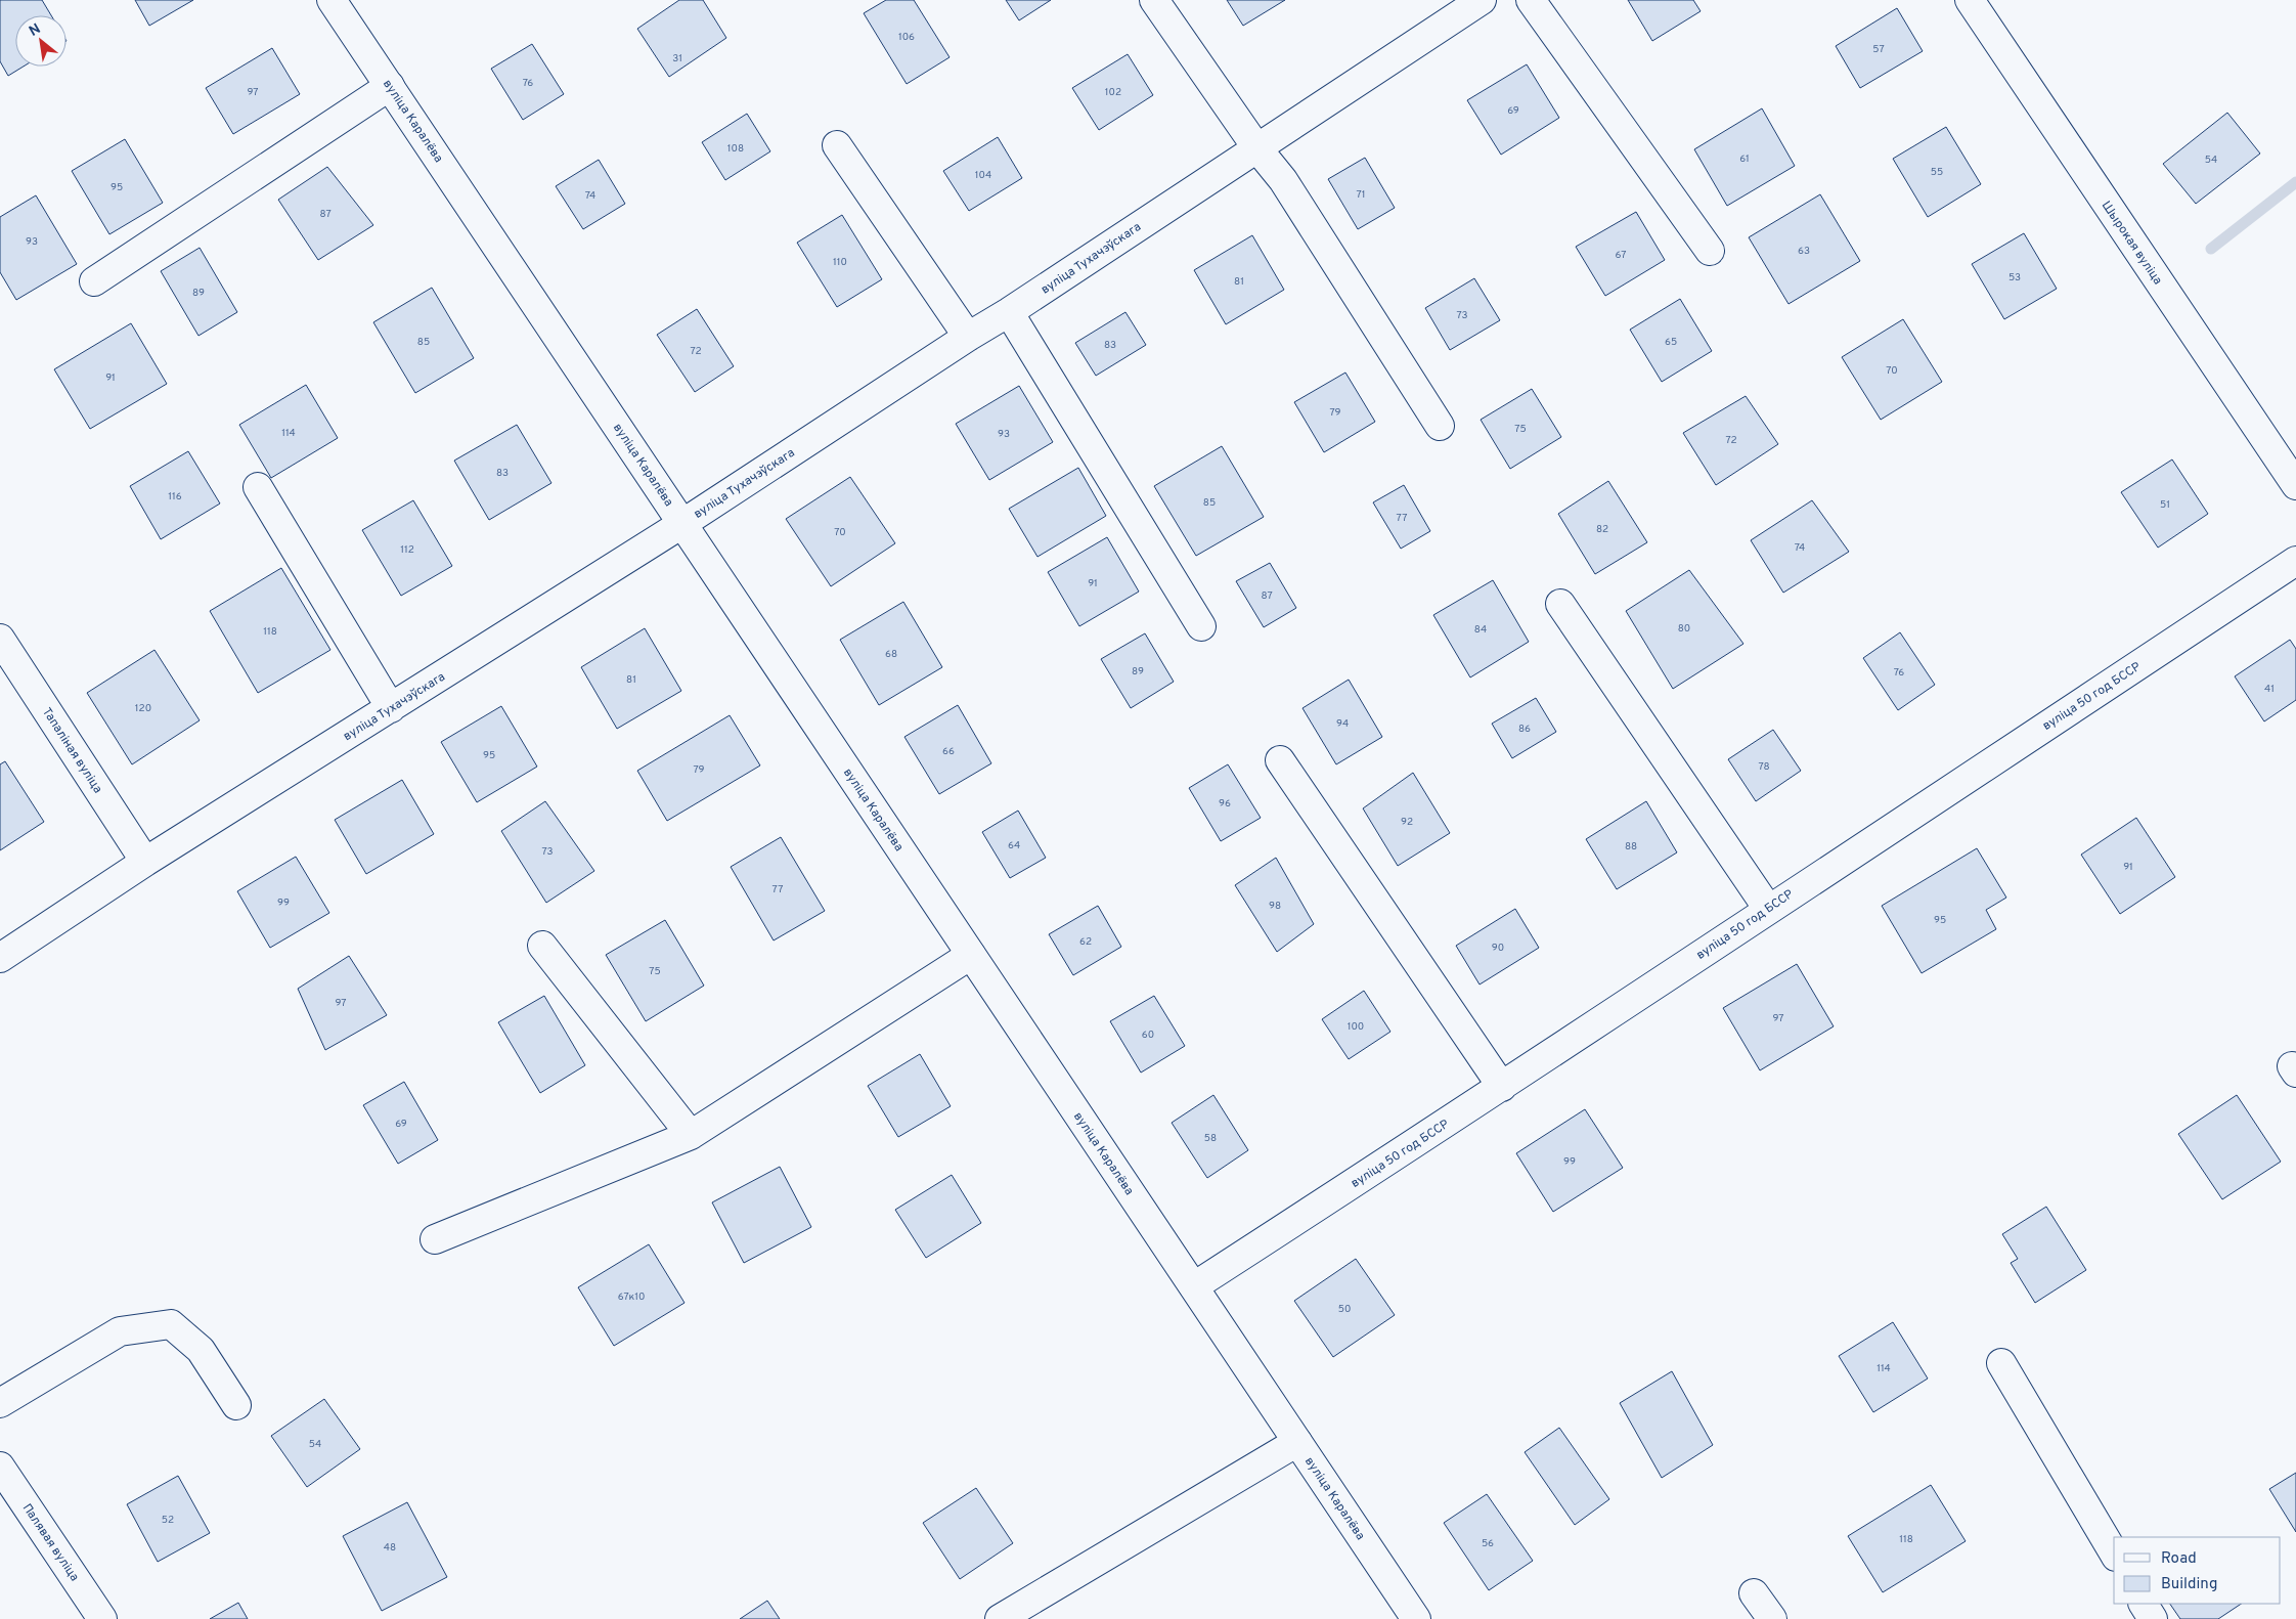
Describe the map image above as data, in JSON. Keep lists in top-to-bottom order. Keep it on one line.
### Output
{"streets":{"street":["вуліца Каралёва","Шырокая вуліца","вуліца Тухачэўскага","вуліца 50 год БССР","Тапаліная вуліца","Палявая вуліца"]},"crossings":[["вуліца Каралёва","вуліца Тухачэўскага"],["вуліца Каралёва","вуліца 50 год БССР"],["вуліца Тухачэўскага","Тапаліная вуліца"]],"house_numbers":["106","57","31","76","97","102","69","108","61","54","55","104","95","71","74","87","93","63","67","110","53","81","89","73","85","65","83","72","70","91","79","75","114","93","72","83","116","85","51","77","82","70","74","112","91","87","80","84","118","68","89","76","81","41","120","94","86","66","95","78","79","96","92","64","88","73","91","77","99","98","95","62","90","75","97","97","100","60","69","58","99","67к10","50","114","54","52","118","56","48"],"legend":["Road","Building"],"north":"top left"}
